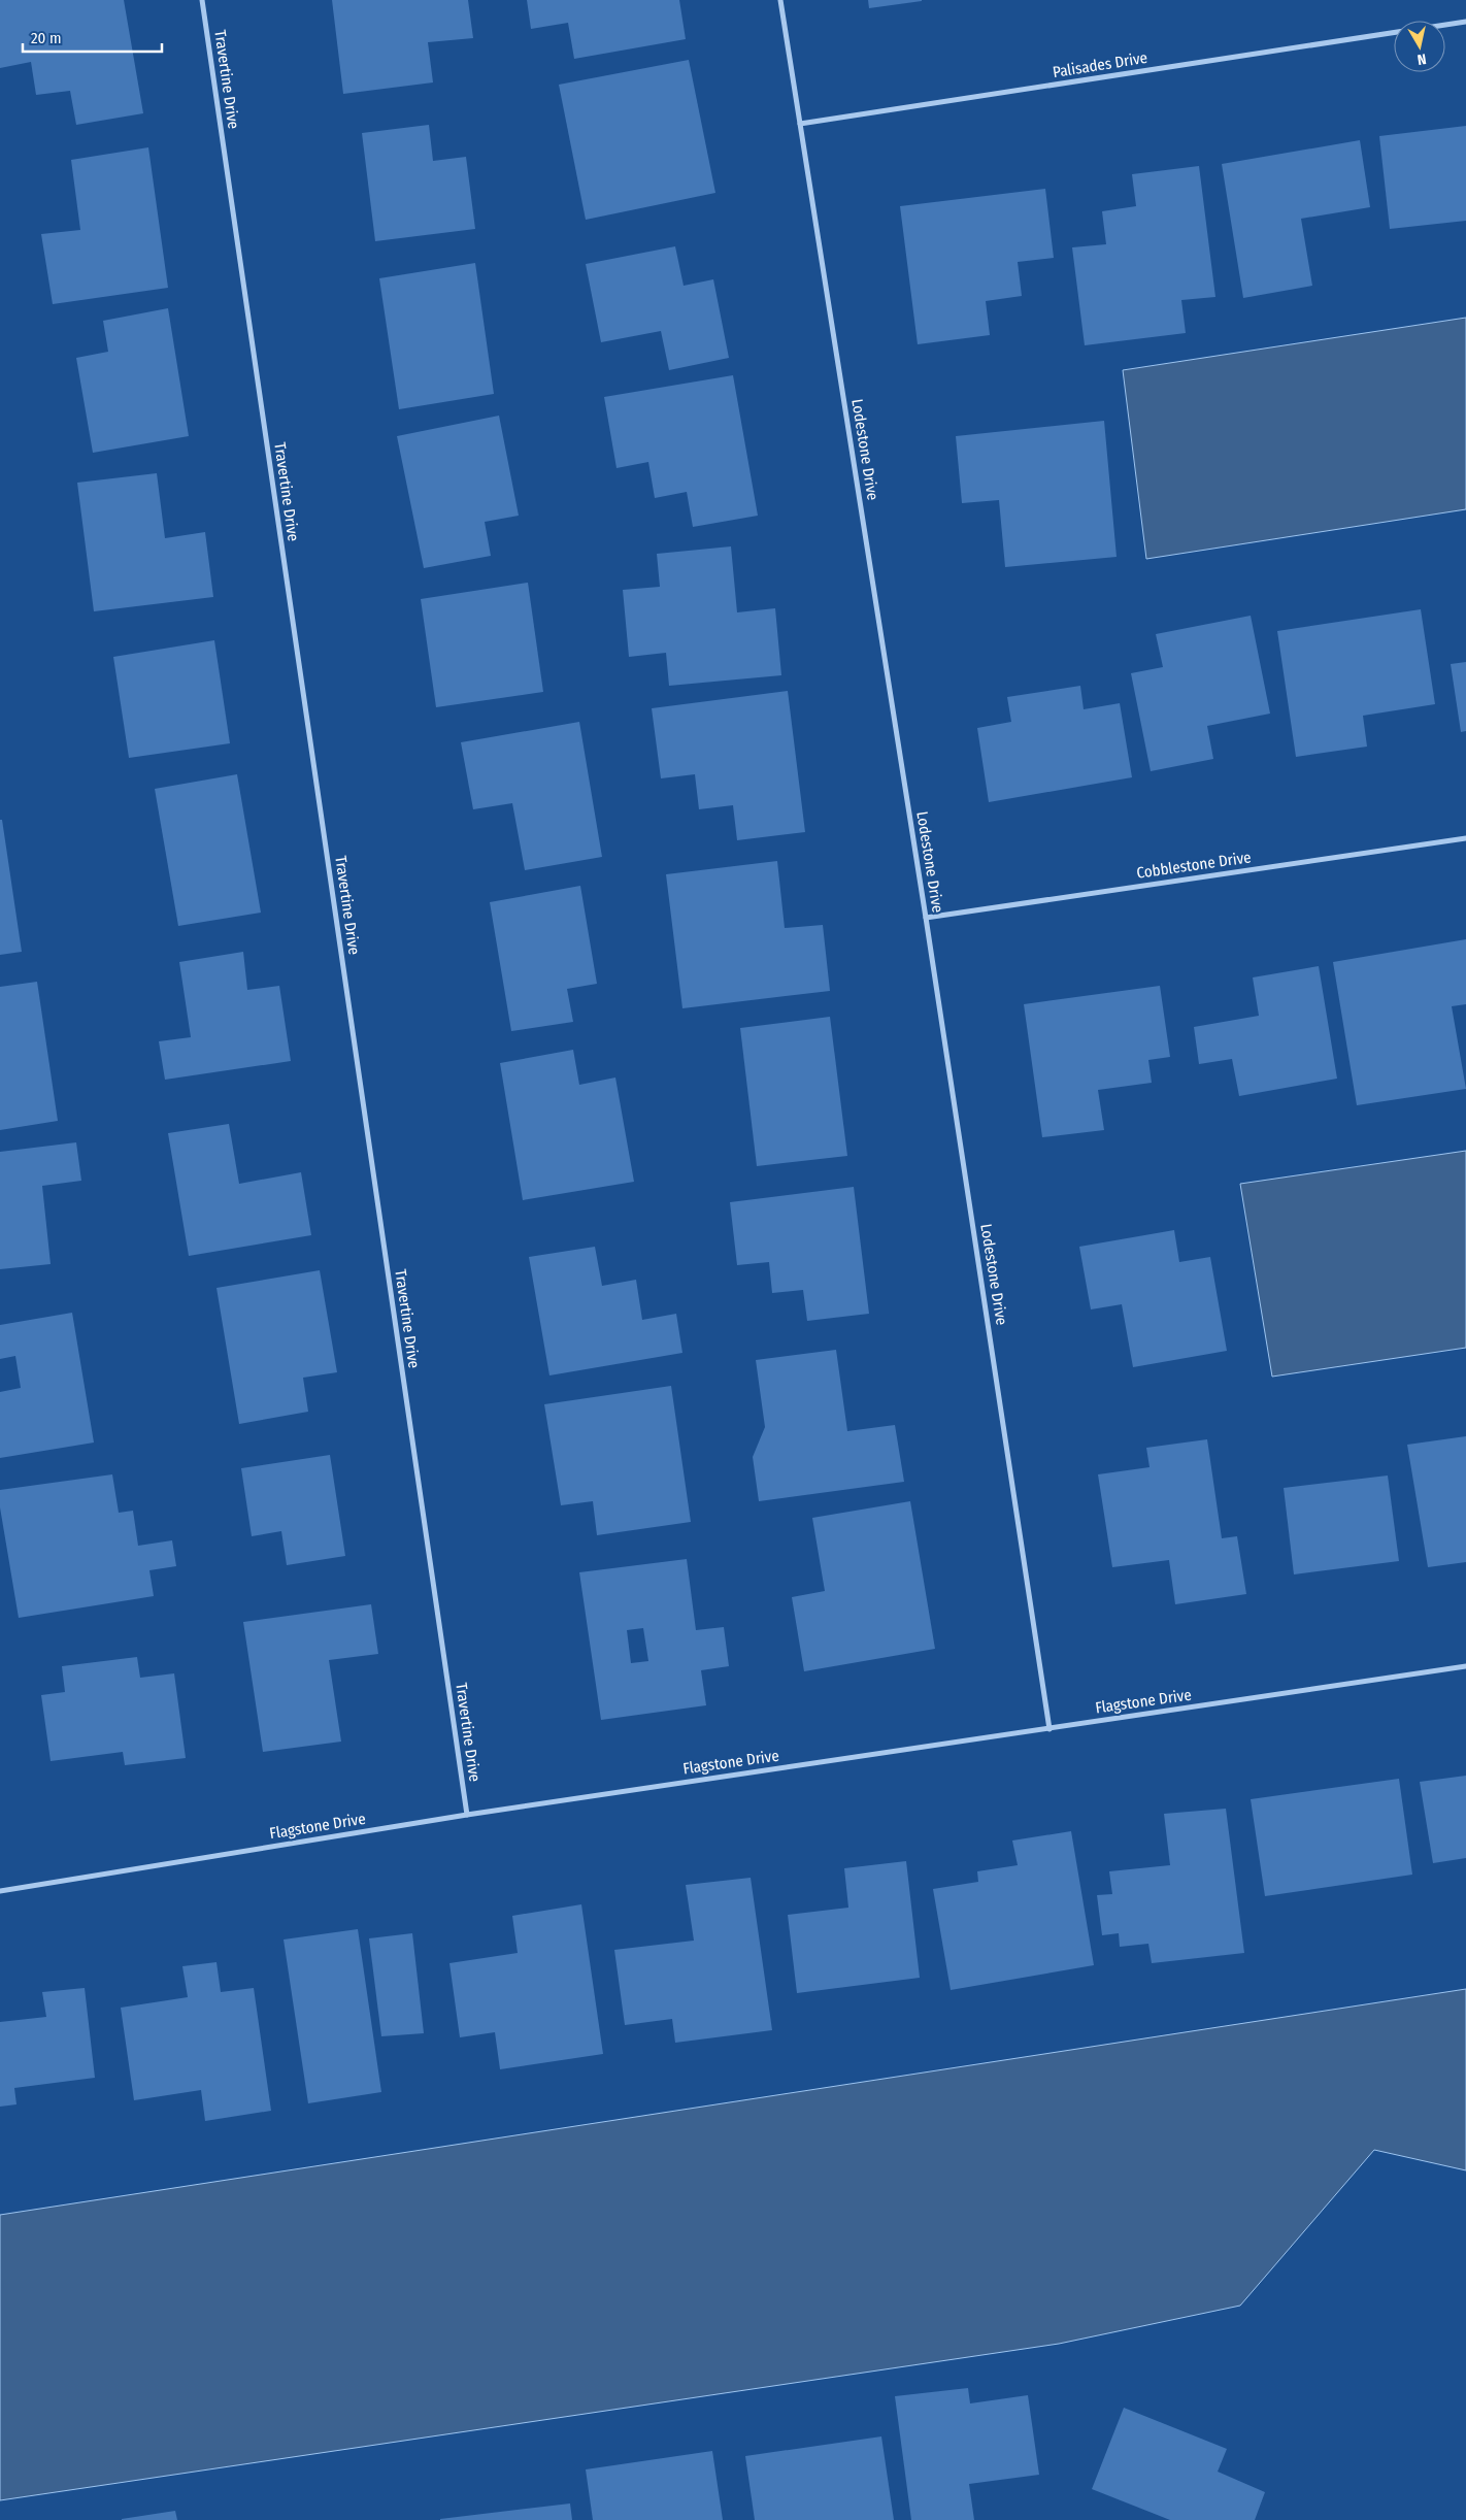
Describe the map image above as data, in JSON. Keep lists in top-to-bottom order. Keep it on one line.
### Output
{"streets":{"street":["Palisades Drive","Travertine Drive","Lodestone Drive","Cobblestone Drive","Flagstone Drive"]},"crossings":[["Palisades Drive","Lodestone Drive"],["Travertine Drive","Flagstone Drive"],["Lodestone Drive","Cobblestone Drive"],["Lodestone Drive","Flagstone Drive"]],"scale_bar":"20 m","north":"bottom"}
